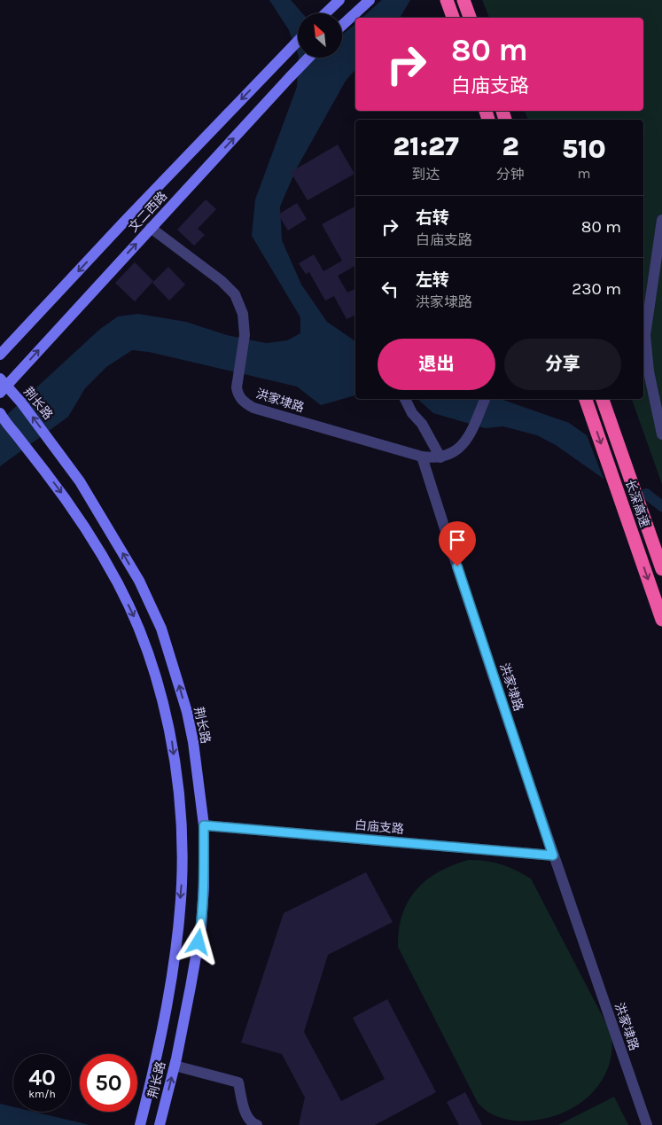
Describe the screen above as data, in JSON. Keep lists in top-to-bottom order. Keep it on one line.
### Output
{"streets":{"highway":["长深高速"],"main road":["文二西路","荆长路"],"street":["洪家埭路","白庙支路"]},"crossings":[["文二西路","洪家埭路"],["文二西路","荆长路"],["洪家埭路","白庙支路"],["荆长路","白庙支路"]],"north":"top left","page":{"turn":["80 m","白庙支路"],"eta":["21:27","到达","2","分钟","510","m"],"list":[{"name":"右转","note":"白庙支路","value":"80 m"},{"name":"左转","note":"洪家埭路","value":"230 m"}],"buttons":["退出","分享"],"speed":"40 km/h","limit":"50"}}
